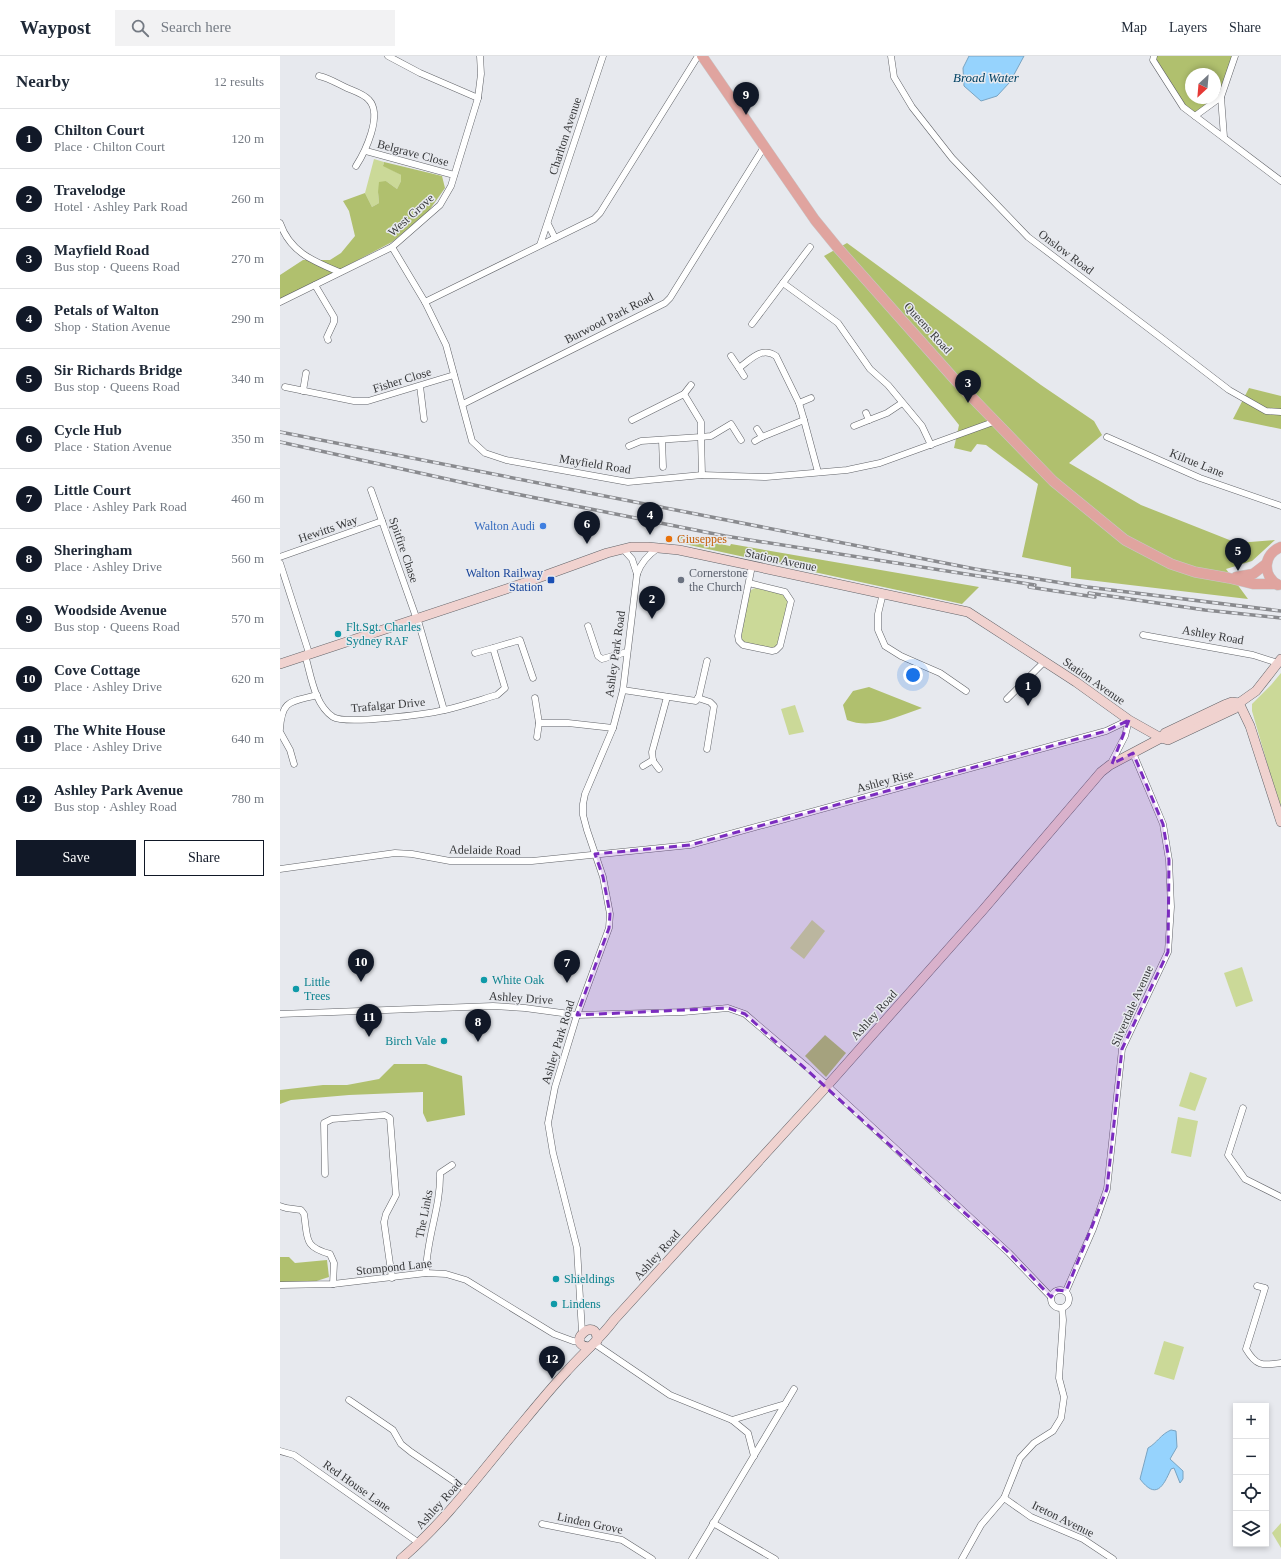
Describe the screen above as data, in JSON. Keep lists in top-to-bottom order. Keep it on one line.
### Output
{"streets":{"main road":["Queens Road","Station Avenue","Ashley Road"],"street":["Charlton Avenue","Belgrave Close","West Grove","Onslow Road","Burwood Park Road","Fisher Close","Kilrue Lane","Mayfield Road","Hewitts Way","Spitfire Chase","Ashley Park Road","Trafalgar Drive","Ashley Rise","Adelaide Road","Ashley Drive","Silverdale Avenue","The Links","Stompond Lane","Red House Lane","Ireton Avenue","Linden Grove"]},"crossings":[["Belgrave Close","West Grove"],["West Grove","Mayfield Road"],["Burwood Park Road","Queens Road"],["Burwood Park Road","Mayfield Road"],["Queens Road","Mayfield Road"],["Fisher Close","Mayfield Road"],["Hewitts Way","Spitfire Chase"],["Spitfire Chase","Station Avenue"],["Spitfire Chase","Trafalgar Drive"],["Station Avenue","Ashley Road"],["Station Avenue","Ashley Park Road"],["Station Avenue","Trafalgar Drive"],["Station Avenue","Ashley Rise"],["Ashley Road","Ashley Park Road"],["Ashley Road","Ashley Drive"],["Ashley Road","Silverdale Avenue"],["Ashley Road","Stompond Lane"],["Ashley Road","Red House Lane"],["Ashley Park Road","Ashley Rise"],["Ashley Park Road","Adelaide Road"],["Ashley Park Road","Ashley Drive"],["Ashley Park Road","Stompond Lane"],["Ashley Rise","Adelaide Road"],["The Links","Stompond Lane"]],"water":["Broad Water"],"places":{"other":["Walton Audi","Giuseppes","Cornerstone the Church","Flt.Sgt. Charles Sydney RAF","White Oak","Little Trees","Birch Vale","Shieldings","Lindens"],"transit":["Walton Railway Station"]},"north":"bottom left","page":{"header":"Waypost","search":"Search here","nav":["Map","Layers","Share"],"heading":["Nearby","12 results"],"pins":["9","3","4","6","5","2","1","10","7","11","8","12"],"list":[{"mark":"1","name":"Chilton Court","note":"Place · Chilton Court","value":"120 m"},{"mark":"2","name":"Travelodge","note":"Hotel · Ashley Park Road","value":"260 m"},{"mark":"3","name":"Mayfield Road","note":"Bus stop · Queens Road","value":"270 m"},{"mark":"4","name":"Petals of Walton","note":"Shop · Station Avenue","value":"290 m"},{"mark":"5","name":"Sir Richards Bridge","note":"Bus stop · Queens Road","value":"340 m"},{"mark":"6","name":"Cycle Hub","note":"Place · Station Avenue","value":"350 m"},{"mark":"7","name":"Little Court","note":"Place · Ashley Park Road","value":"460 m"},{"mark":"8","name":"Sheringham","note":"Place · Ashley Drive","value":"560 m"},{"mark":"9","name":"Woodside Avenue","note":"Bus stop · Queens Road","value":"570 m"},{"mark":"10","name":"Cove Cottage","note":"Place · Ashley Drive","value":"620 m"},{"mark":"11","name":"The White House","note":"Place · Ashley Drive","value":"640 m"},{"mark":"12","name":"Ashley Park Avenue","note":"Bus stop · Ashley Road","value":"780 m"}],"buttons":["Save","Share"],"map_buttons":["+","−"]}}
